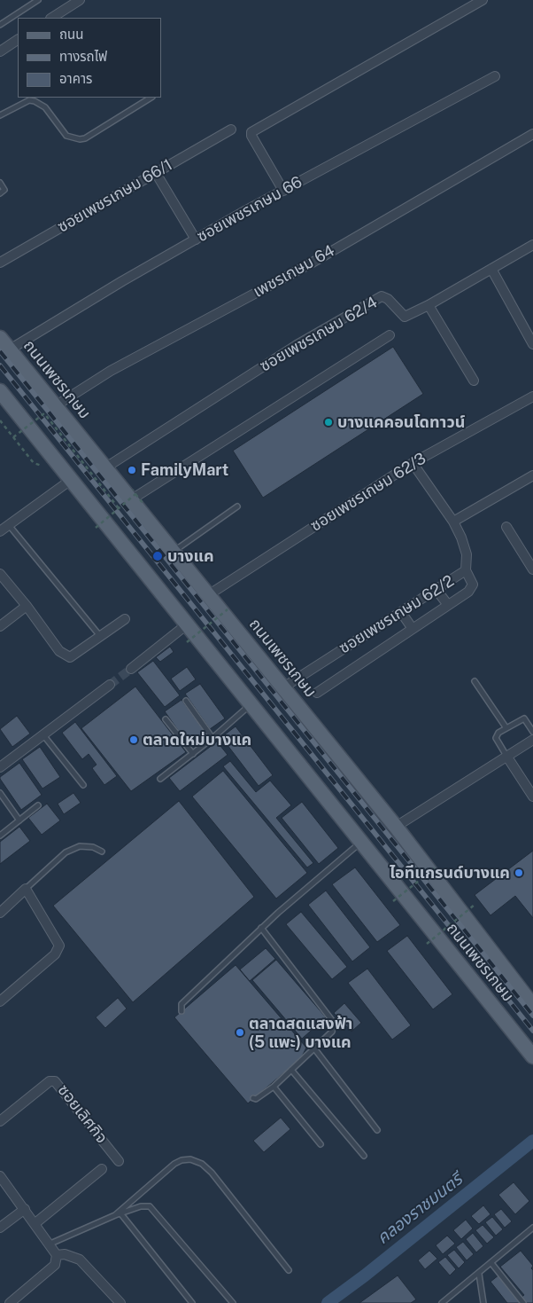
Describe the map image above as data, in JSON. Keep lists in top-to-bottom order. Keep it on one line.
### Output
{"streets":{"main road":["ถนนเพชรเกษม"],"street":["ซอยเพชรเกษม 66/1","ซอยเพชรเกษม 66","เพชรเกษม 64","ซอยเพชรเกษม 62/4","ซอยเพชรเกษม 62/3","ซอยเพชรเกษม 62/2","ซอยเลิศกิจ"]},"crossings":[["ซอยเพชรเกษม 66","ถนนเพชรเกษม"],["เพชรเกษม 64","ถนนเพชรเกษม"],["ซอยเพชรเกษม 62/4","ถนนเพชรเกษม"],["ถนนเพชรเกษม","ซอยเพชรเกษม 62/3"],["ถนนเพชรเกษม","ซอยเพชรเกษม 62/2"],["ซอยเพชรเกษม 62/3","ซอยเพชรเกษม 62/2"]],"water":["คลองราชมนตรี"],"places":["บางแคคอนโดทาวน์","FamilyMart","บางแค","ตลาดใหม่บางแค","ไอทีแกรนด์บางแค","ตลาดสดแสงฟ้า (5 แพะ) บางแค"],"legend":["ถนน","ทางรถไฟ","อาคาร"]}
